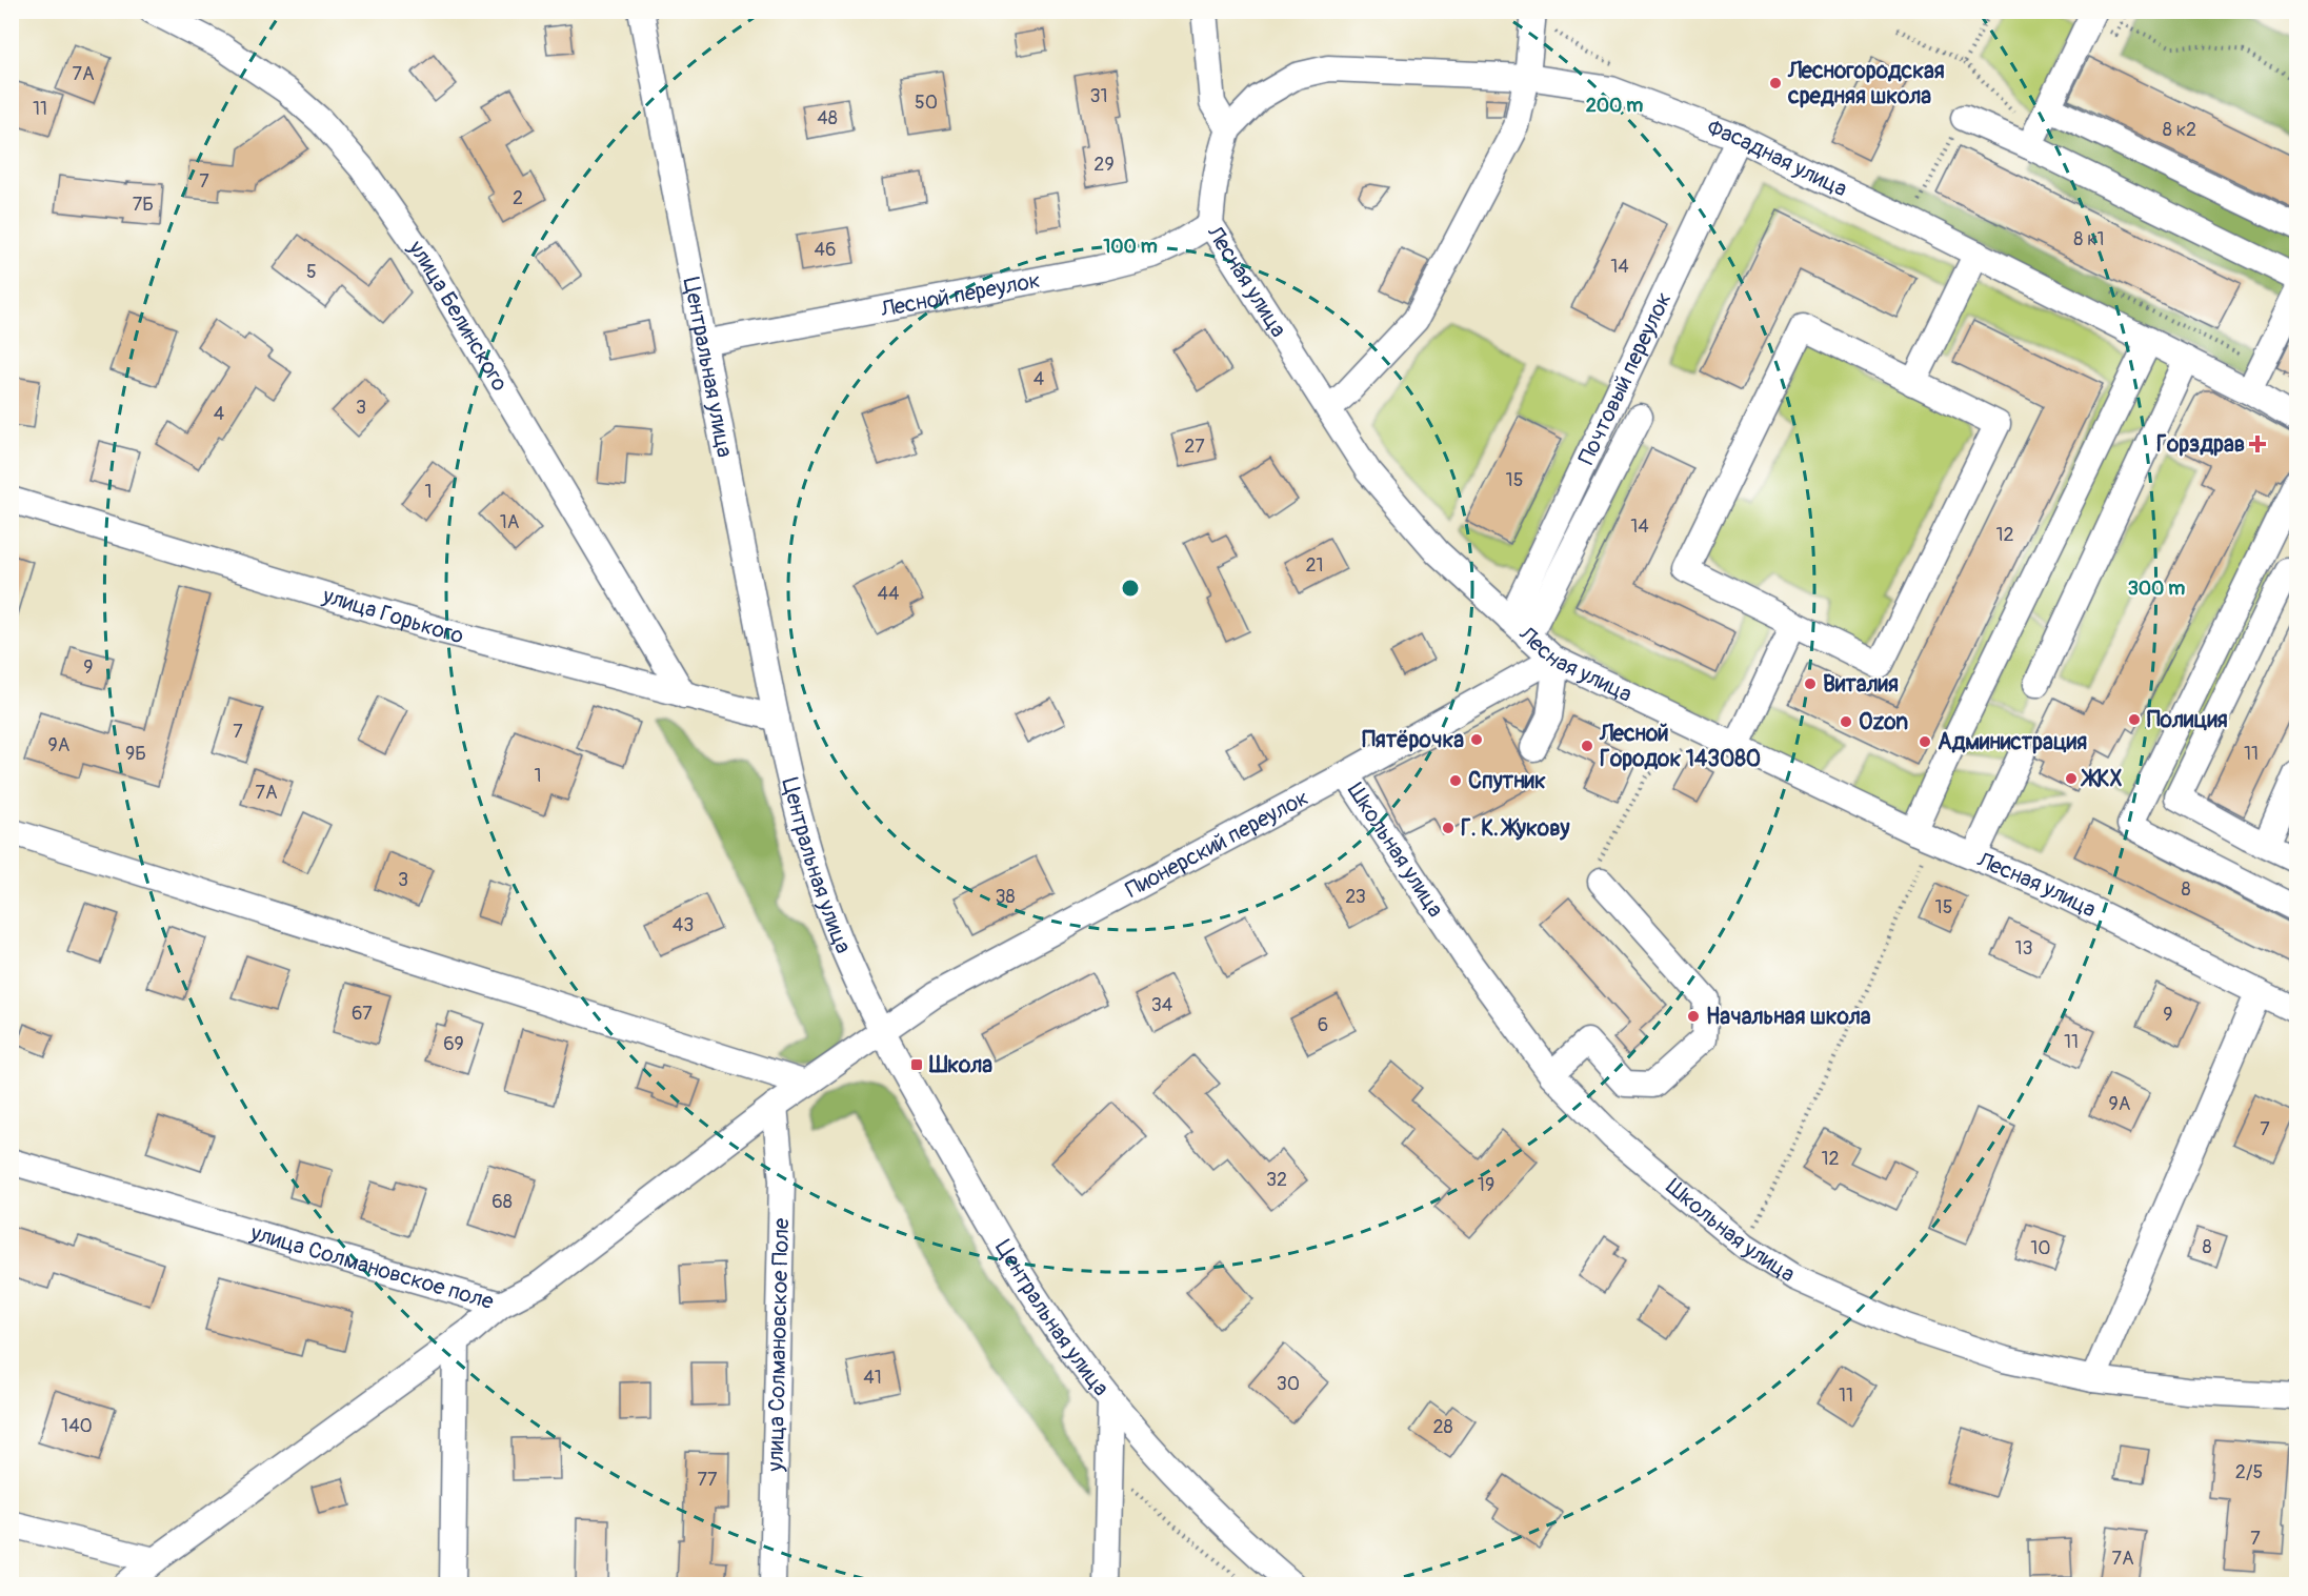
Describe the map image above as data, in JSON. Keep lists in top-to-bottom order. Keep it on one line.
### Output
{"streets":{"street":["Фасадная улица","Лесная улица","Лесной переулок","улица Белинского","Центральная улица","Почтовый переулок","улица Горького","Пионерский переулок","Школьная улица","улица Солмановское поле","улица Солмановское Поле"]},"crossings":[["Фасадная улица","Лесная улица"],["Фасадная улица","Почтовый переулок"],["Лесная улица","Лесной переулок"],["Лесная улица","Почтовый переулок"],["Лесная улица","Пионерский переулок"],["Лесной переулок","Центральная улица"],["улица Белинского","улица Горького"],["Центральная улица","улица Горького"],["Центральная улица","Пионерский переулок"],["Центральная улица","улица Солмановское поле"],["Пионерский переулок","Школьная улица"],["Пионерский переулок","улица Солмановское поле"],["улица Солмановское поле","улица Солмановское Поле"]],"places":{"other":["Лесногородская средняя школа","Виталия","Полиция","Ozon","Пятёрочка","Администрация","Лесной Городок 143080","ЖКХ","Спутник","Г. К. Жукову","Начальная школа"],"health":["Горздрав"],"transit":["Школа"]},"house_numbers":["7А","31","50","11","48","8 к2","29","7","2","7Б","8 к1","46","14","5","4","3","4","27","15","1","1А","14","12","21","44","9","7","9А","9Б","11","1","7А","3","8","38","23","15","43","13","34","67","9","6","11","69","9А","7","12","32","19","68","8","10","41","30","11","140","28","2/5","77","7","7А"],"rings":["200 m","100 m","300 m"]}
